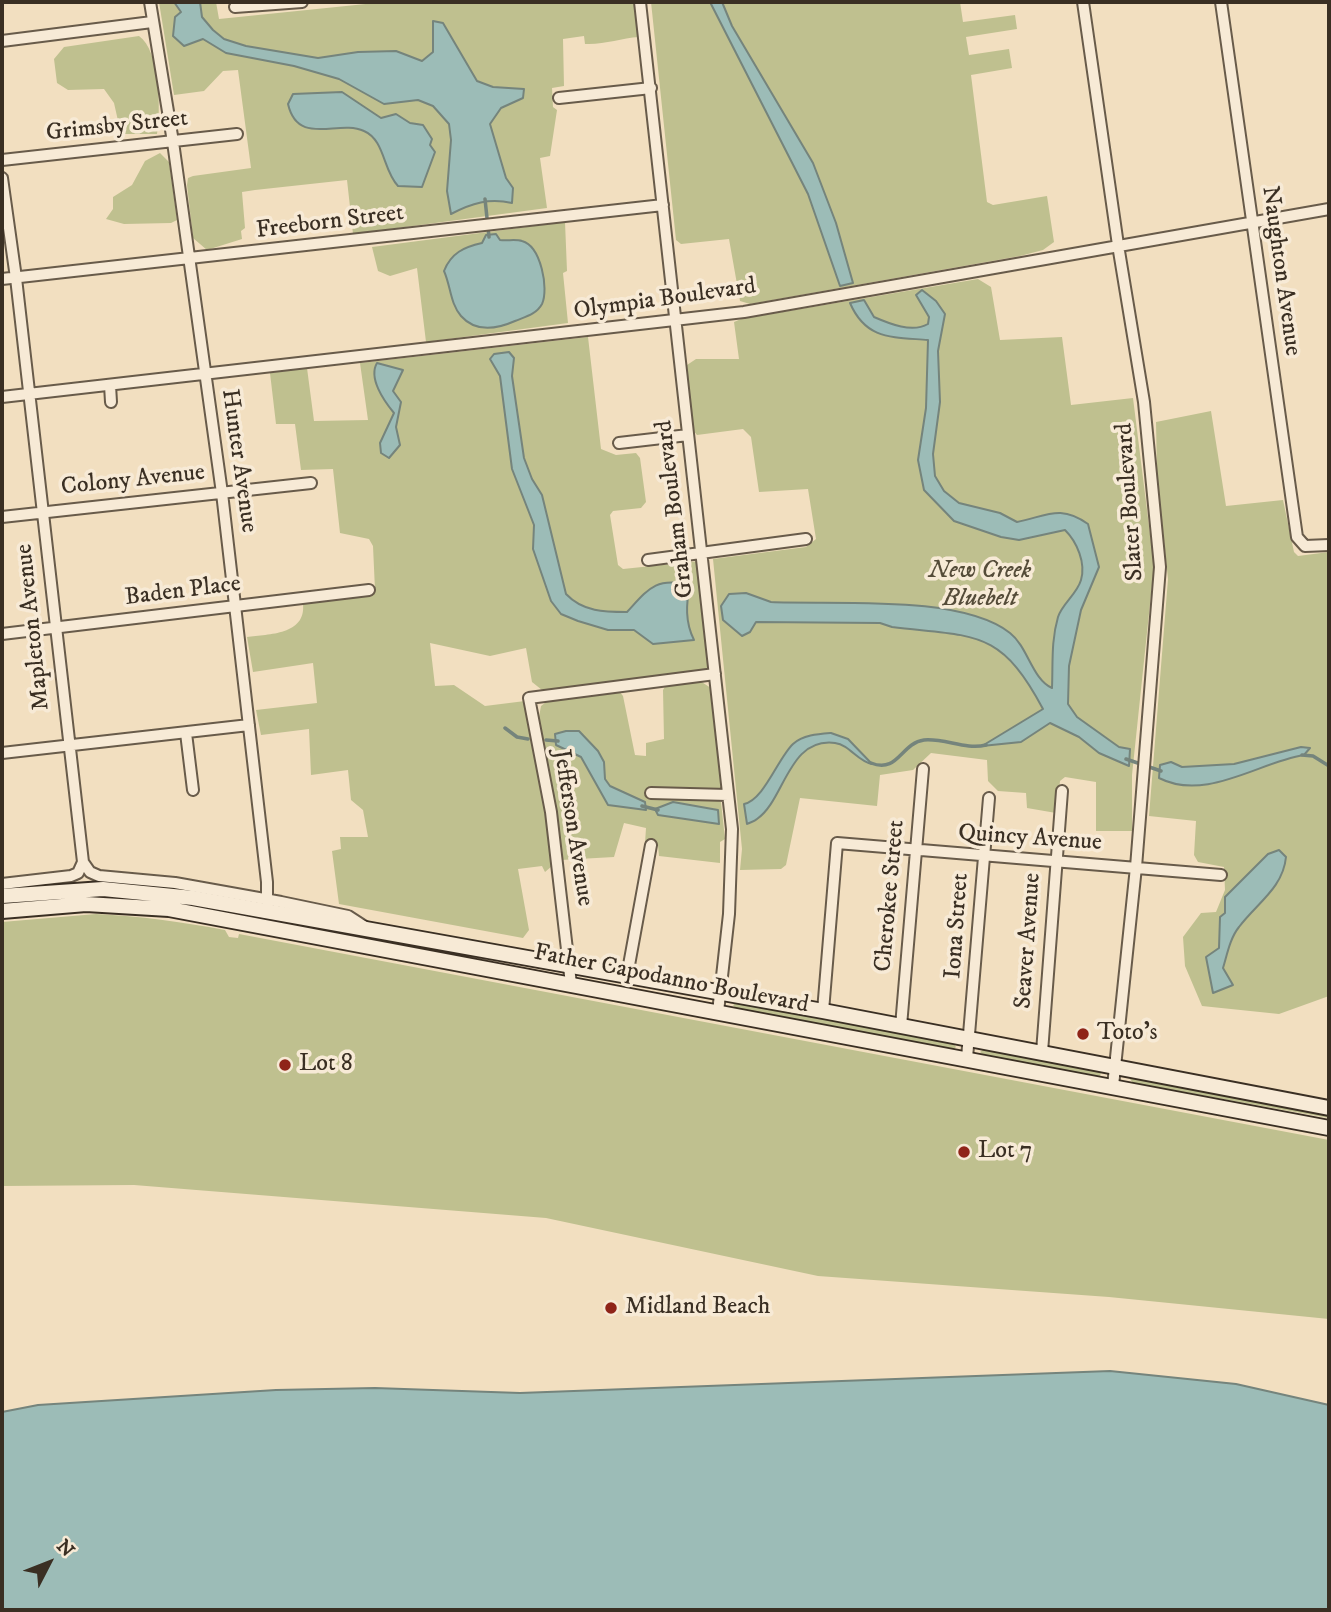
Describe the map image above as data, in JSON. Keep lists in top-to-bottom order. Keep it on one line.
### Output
{"streets":{"main road":["Father Capodanno Boulevard"],"street":["Grimsby Street","Freeborn Street","Naughton Avenue","Olympia Boulevard","Hunter Avenue","Colony Avenue","Slater Boulevard","Graham Boulevard","Baden Place","Mapleton Avenue","Jefferson Avenue","Quincy Avenue","Cherokee Street","Iona Street","Seaver Avenue"]},"crossings":[["Grimsby Street","Hunter Avenue"],["Freeborn Street","Hunter Avenue"],["Freeborn Street","Graham Boulevard"],["Freeborn Street","Mapleton Avenue"],["Naughton Avenue","Olympia Boulevard"],["Olympia Boulevard","Hunter Avenue"],["Olympia Boulevard","Slater Boulevard"],["Olympia Boulevard","Graham Boulevard"],["Olympia Boulevard","Mapleton Avenue"],["Hunter Avenue","Colony Avenue"],["Hunter Avenue","Baden Place"],["Hunter Avenue","Father Capodanno Boulevard"],["Colony Avenue","Mapleton Avenue"],["Slater Boulevard","Quincy Avenue"],["Slater Boulevard","Father Capodanno Boulevard"],["Graham Boulevard","Jefferson Avenue"],["Graham Boulevard","Father Capodanno Boulevard"],["Baden Place","Mapleton Avenue"],["Mapleton Avenue","Father Capodanno Boulevard"],["Jefferson Avenue","Father Capodanno Boulevard"],["Quincy Avenue","Cherokee Street"],["Quincy Avenue","Iona Street"],["Quincy Avenue","Seaver Avenue"],["Quincy Avenue","Father Capodanno Boulevard"],["Cherokee Street","Father Capodanno Boulevard"],["Iona Street","Father Capodanno Boulevard"],["Seaver Avenue","Father Capodanno Boulevard"]],"parks":["New Creek Bluebelt"],"places":["Toto's","Lot 8","Lot 7","Midland Beach"],"north":"top right"}
